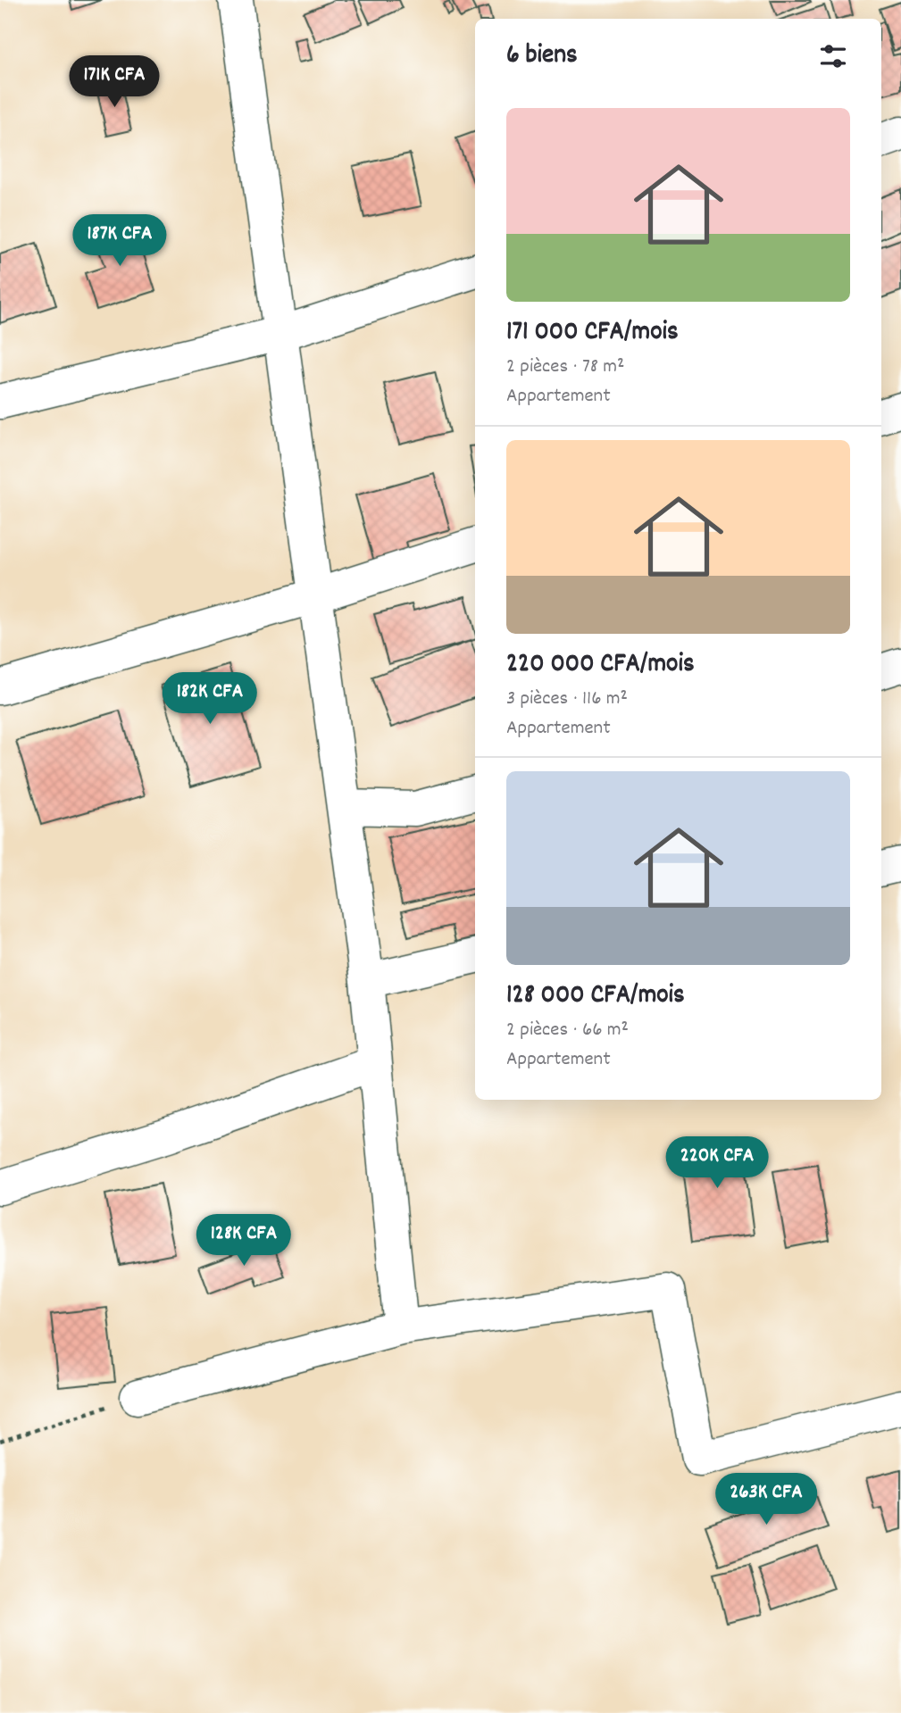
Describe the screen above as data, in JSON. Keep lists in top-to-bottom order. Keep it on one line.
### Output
{"page":{"heading":"6 biens","price":["171K CFA","187K CFA","182K CFA","220K CFA","128K CFA","263K CFA"],"list":[{"name":"171 000 CFA/mois","note":"2 pièces · 78 m² · Appartement"},{"name":"220 000 CFA/mois","note":"3 pièces · 116 m² · Appartement"},{"name":"128 000 CFA/mois","note":"2 pièces · 66 m² · Appartement"}]}}
